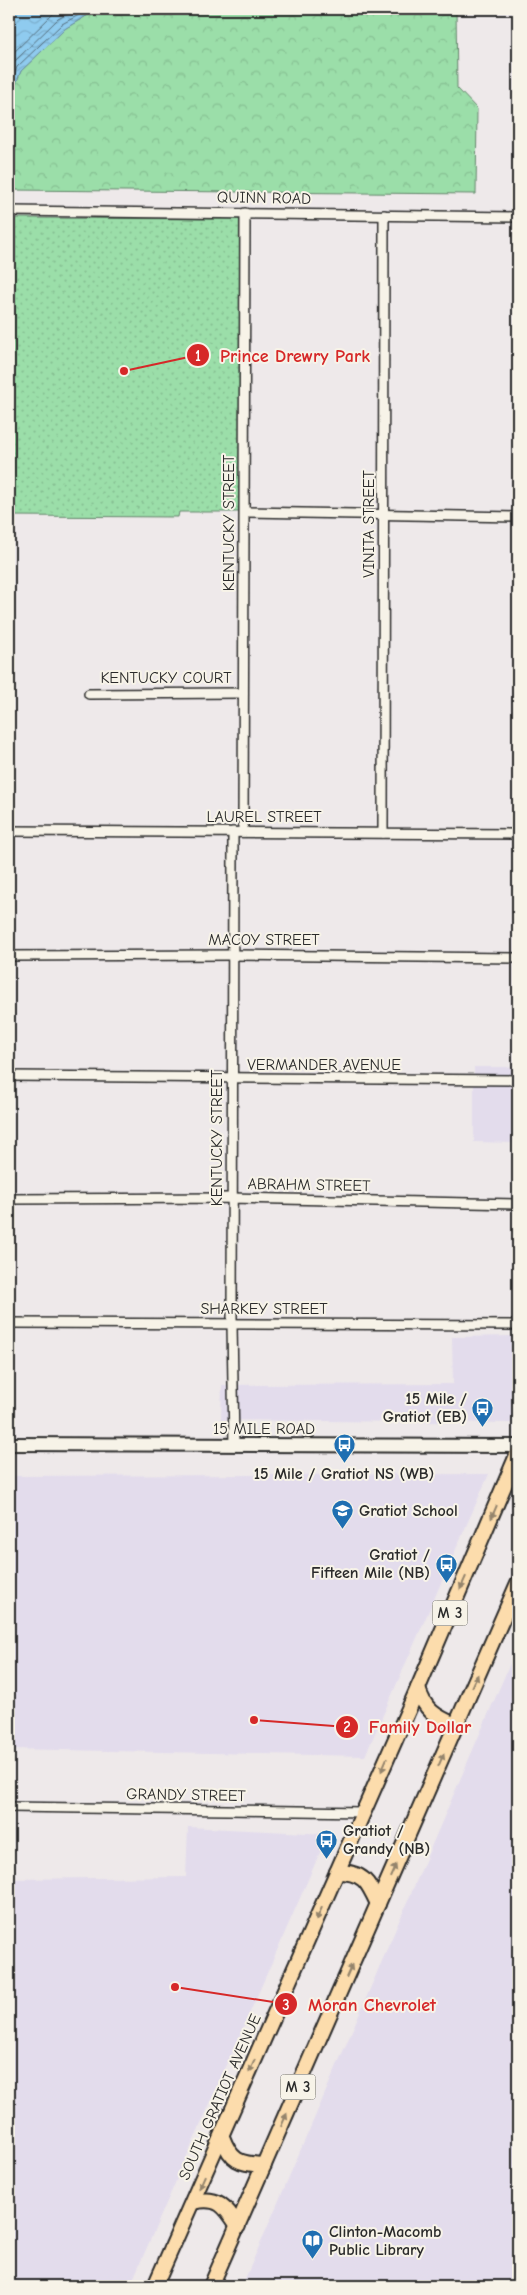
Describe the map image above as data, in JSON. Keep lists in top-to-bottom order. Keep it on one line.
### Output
{"streets":{"main road":["15 MILE ROAD","M 3","SOUTH GRATIOT AVENUE"],"street":["QUINN ROAD","KENTUCKY STREET","VINITA STREET","KENTUCKY COURT","LAUREL STREET","MACOY STREET","VERMANDER AVENUE","ABRAHM STREET","SHARKEY STREET","GRANDY STREET"]},"crossings":[["QUINN ROAD","KENTUCKY STREET"],["QUINN ROAD","VINITA STREET"],["KENTUCKY STREET","KENTUCKY COURT"],["KENTUCKY STREET","LAUREL STREET"],["KENTUCKY STREET","MACOY STREET"],["KENTUCKY STREET","VERMANDER AVENUE"],["KENTUCKY STREET","ABRAHM STREET"],["KENTUCKY STREET","SHARKEY STREET"],["KENTUCKY STREET","15 MILE ROAD"],["VINITA STREET","LAUREL STREET"],["GRANDY STREET","SOUTH GRATIOT AVENUE"]],"places":{"other":["Prince Drewry Park","Family Dollar","Moran Chevrolet"],"bus stop":["15 Mile / Gratiot (EB)","15 Mile / Gratiot NS (WB)","Gratiot / Fifteen Mile (NB)","Gratiot / Grandy (NB)"],"school or university":["Gratiot School"],"library":["Clinton-Macomb Public Library"]}}
